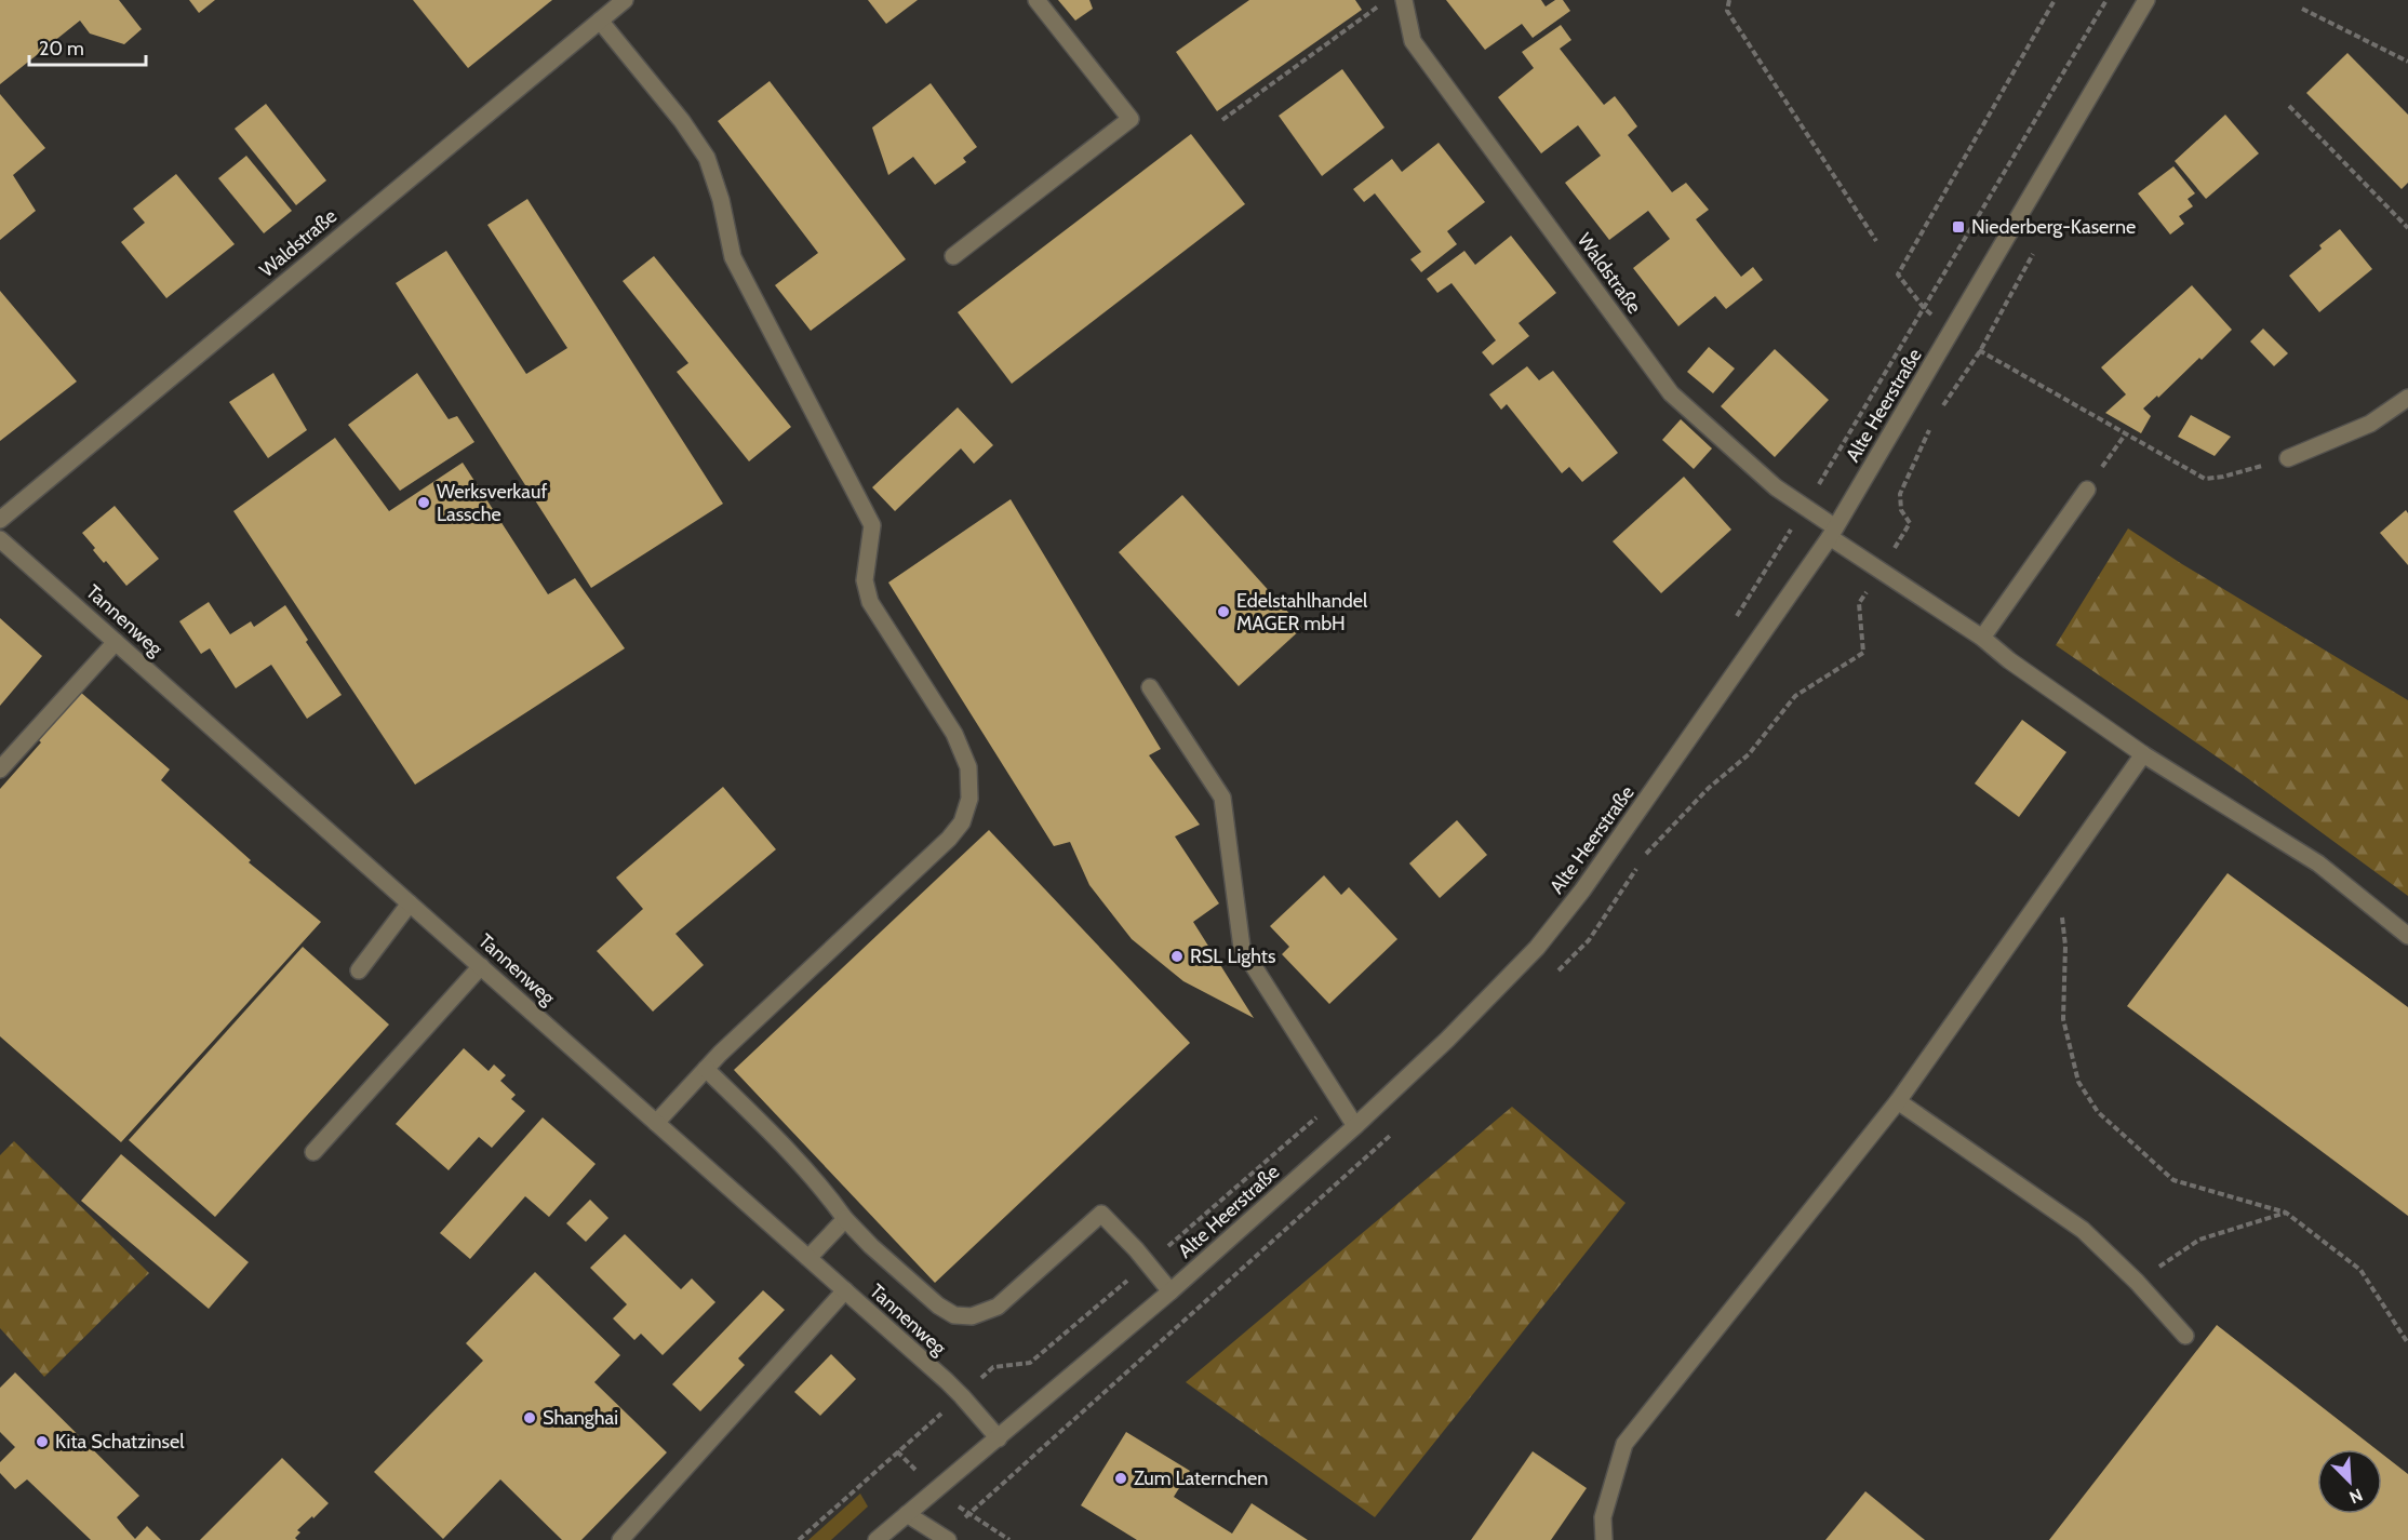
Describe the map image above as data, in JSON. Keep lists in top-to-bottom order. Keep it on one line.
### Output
{"streets":{"street":["Waldstraße","Alte Heerstraße","Tannenweg"]},"crossings":[["Waldstraße","Alte Heerstraße"],["Alte Heerstraße","Tannenweg"]],"places":{"transit":["Niederberg-Kaserne"],"other":["Werksverkauf Lassche","Edelstahlhandel MAGER mbH","RSL Lights","Shanghai","Kita Schatzinsel","Zum Laternchen"]},"scale_bar":"20 m","north":"bottom right"}
